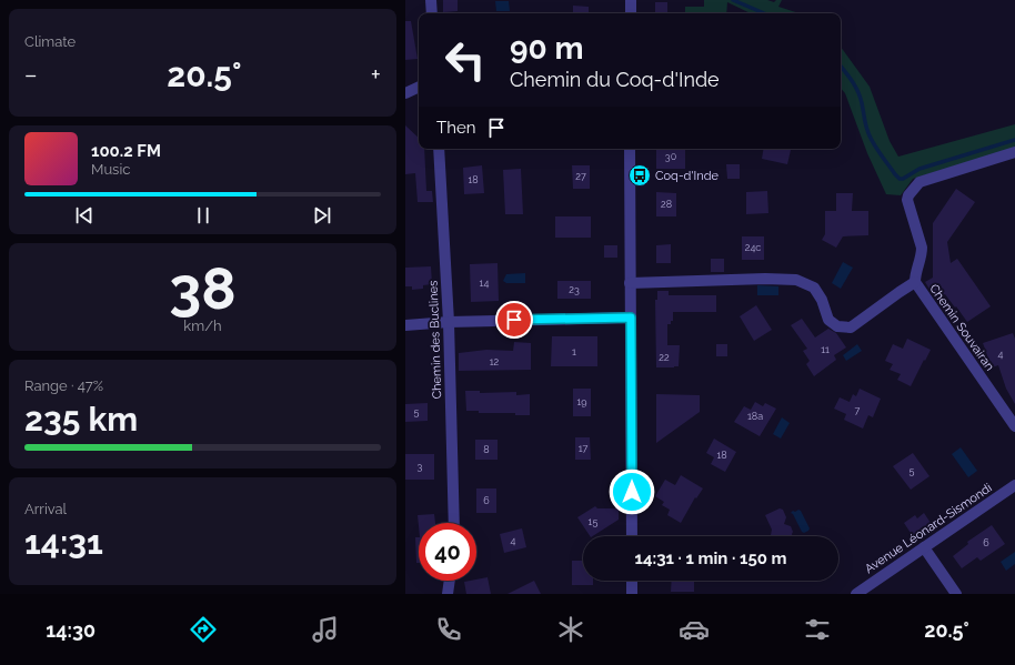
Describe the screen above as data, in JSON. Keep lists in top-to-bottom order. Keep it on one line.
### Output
{"streets":{"street":["Chemin Souvairan","Chemin des Buclines","Avenue Léonard-Sismondi"]},"places":{"bus stop":["Coq-d'Inde"]},"house_numbers":["30","27","18","28","24c","14","23","11","1","4","22","12","19","7","5","18a","17","8","18","3","5","6","15","4","6"],"page":{"tile":["Climate",["38","km/h"],["Range · 47%","235 km"],["Arrival","14:31"]],"turn":["90 m","Chemin du Coq-d'Inde"],"heat":["−","20.5°","+"],"then":"Then","song":["100.2 FM","Music"],"limit":"40","trip":"14:31 · 1 min · 150 m","tabs":["14:30","20.5°"]}}
